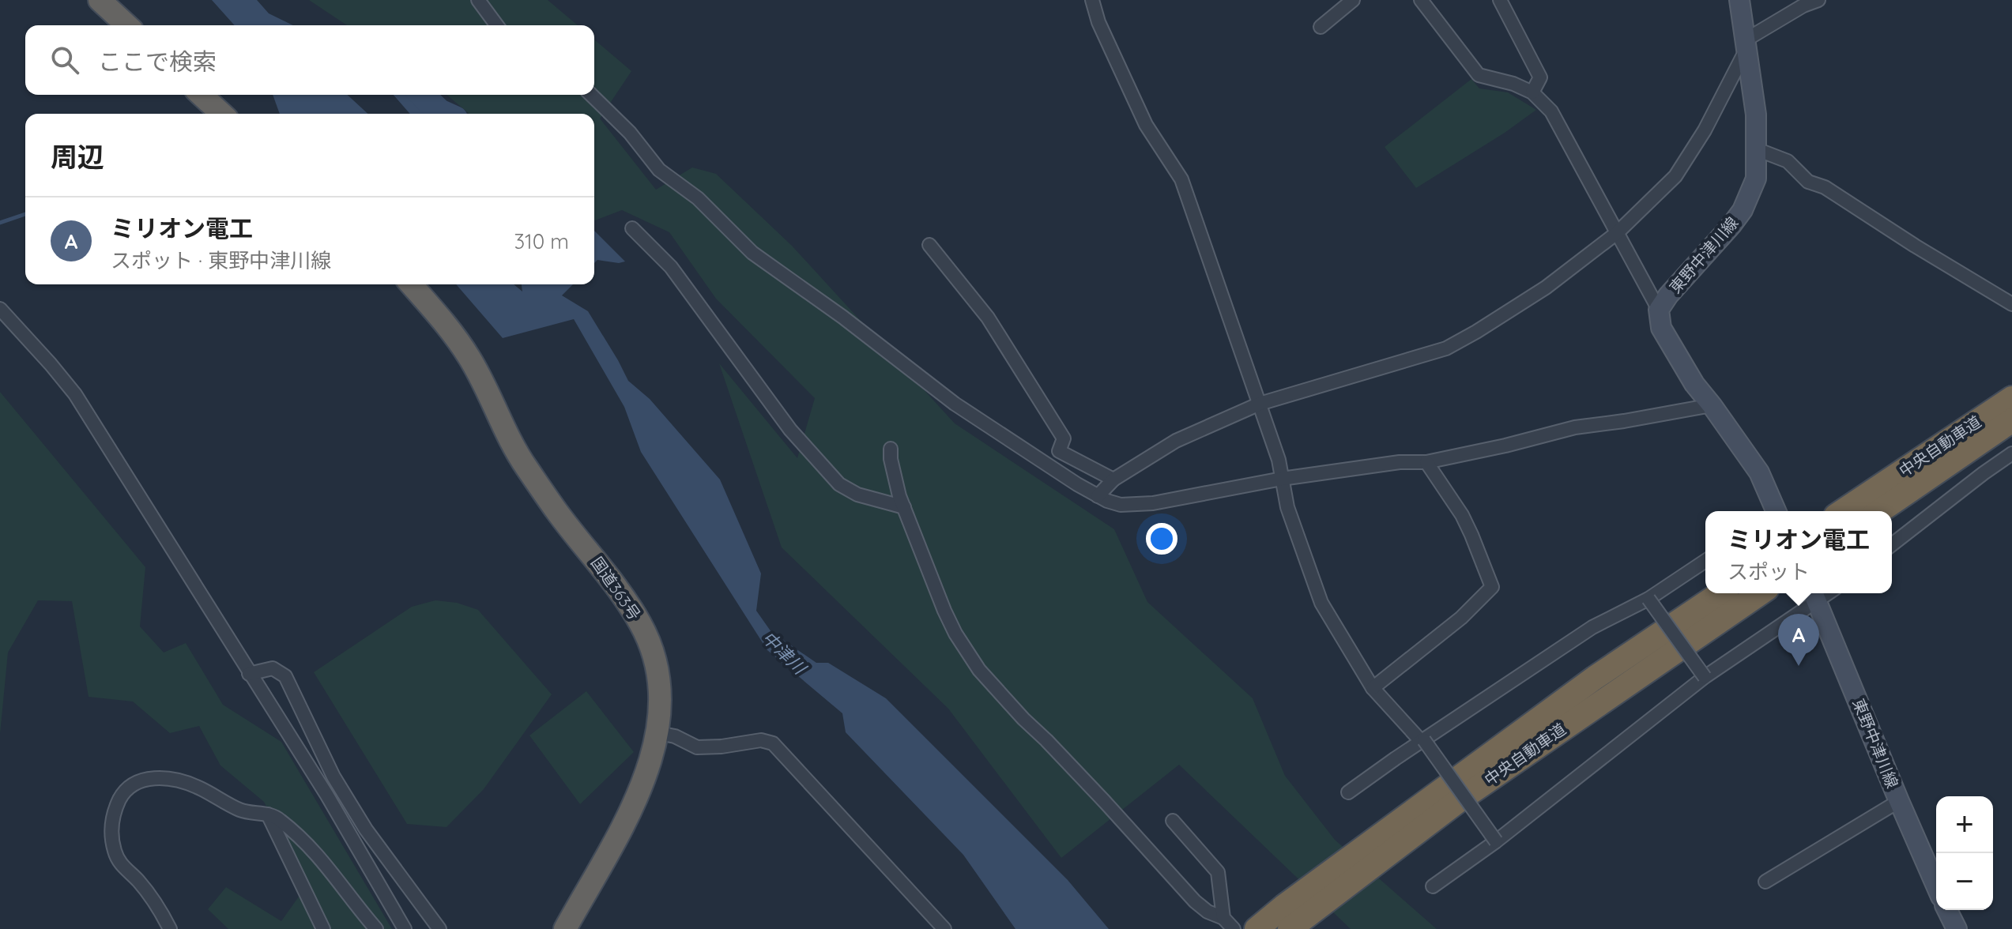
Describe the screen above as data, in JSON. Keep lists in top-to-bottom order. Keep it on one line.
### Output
{"streets":{"highway":["中央自動車道","国道363号"],"main road":["東野中津川線"]},"water":["中津川"],"page":{"search":"ここで検索","heading":"周辺","list":[{"mark":"A","name":"ミリオン電工","note":"スポット · 東野中津川線","value":"310 m"}],"popup":["ミリオン電工","スポット"],"pins":"A","map_buttons":["+","−"]}}
